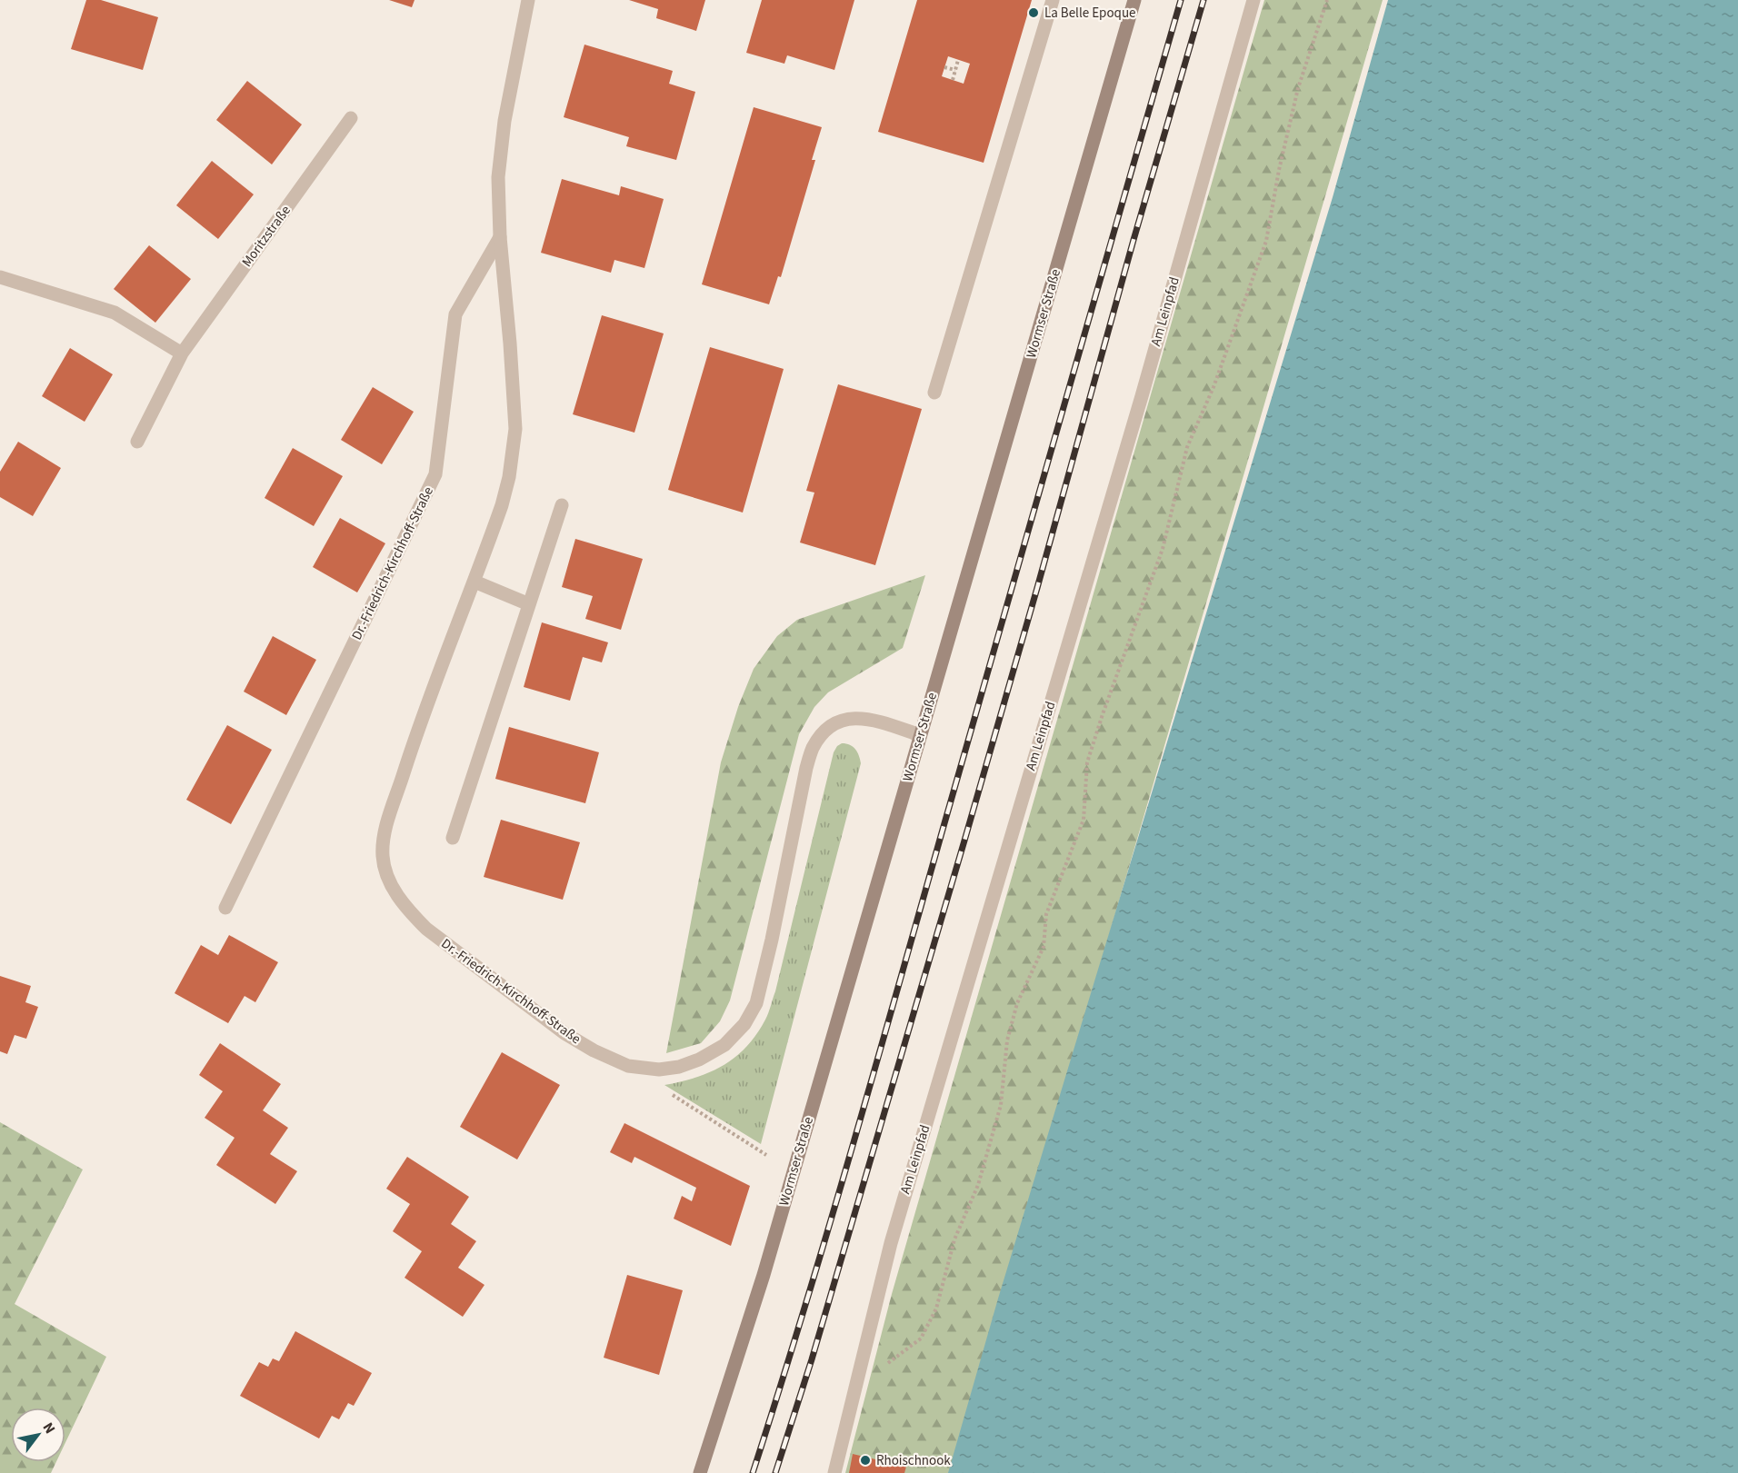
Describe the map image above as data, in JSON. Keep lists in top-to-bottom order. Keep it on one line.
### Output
{"streets":{"main road":["Wormser Straße"],"street":["Moritzstraße","Am Leinpfad","Dr.-Friedrich-Kirchhoff-Straße"]},"crossings":[["Wormser Straße","Dr.-Friedrich-Kirchhoff-Straße"]],"places":["La Belle Epoque","Rhoischnook"],"north":"top right"}
